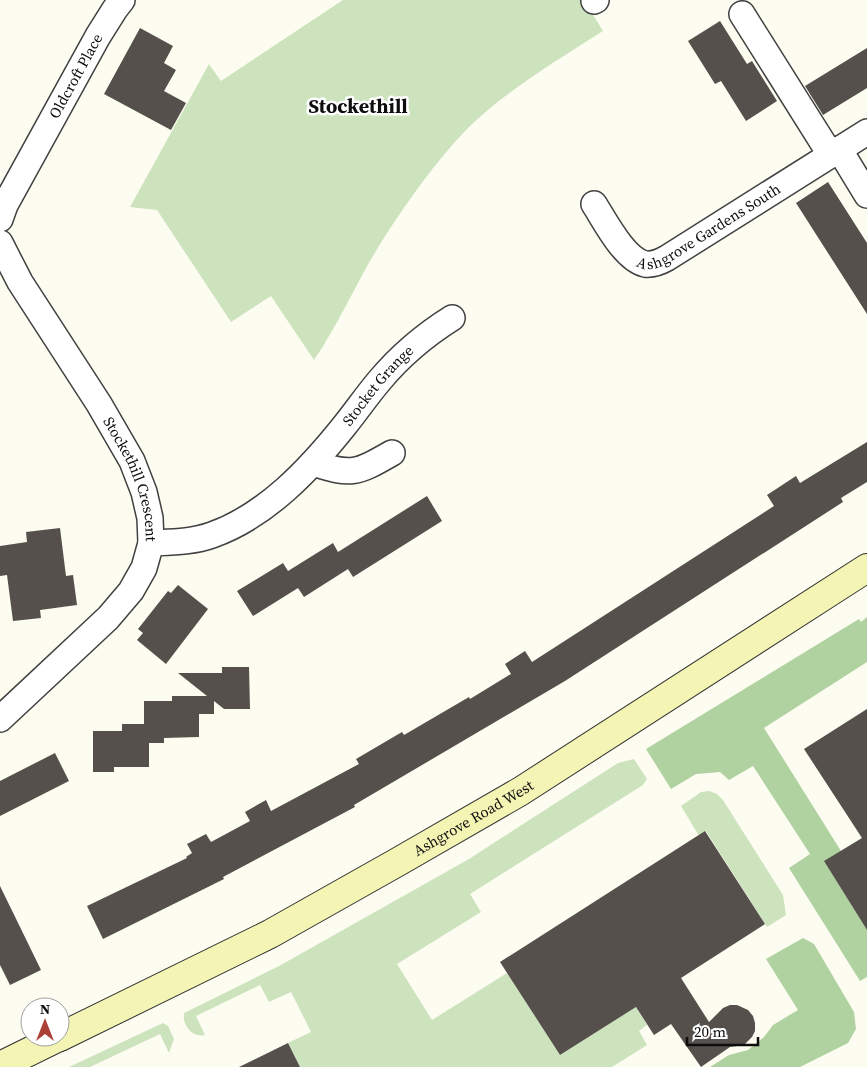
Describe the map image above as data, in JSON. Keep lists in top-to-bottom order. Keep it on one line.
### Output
{"streets":{"street":["Oldcroft Place","Ashgrove Gardens South","Stocket Grange","Stockethill Crescent","Ashgrove Road West"]},"crossings":[["Stocket Grange","Stockethill Crescent"]],"districts":["Stockethill"],"scale_bar":"20 m","north":"top"}
